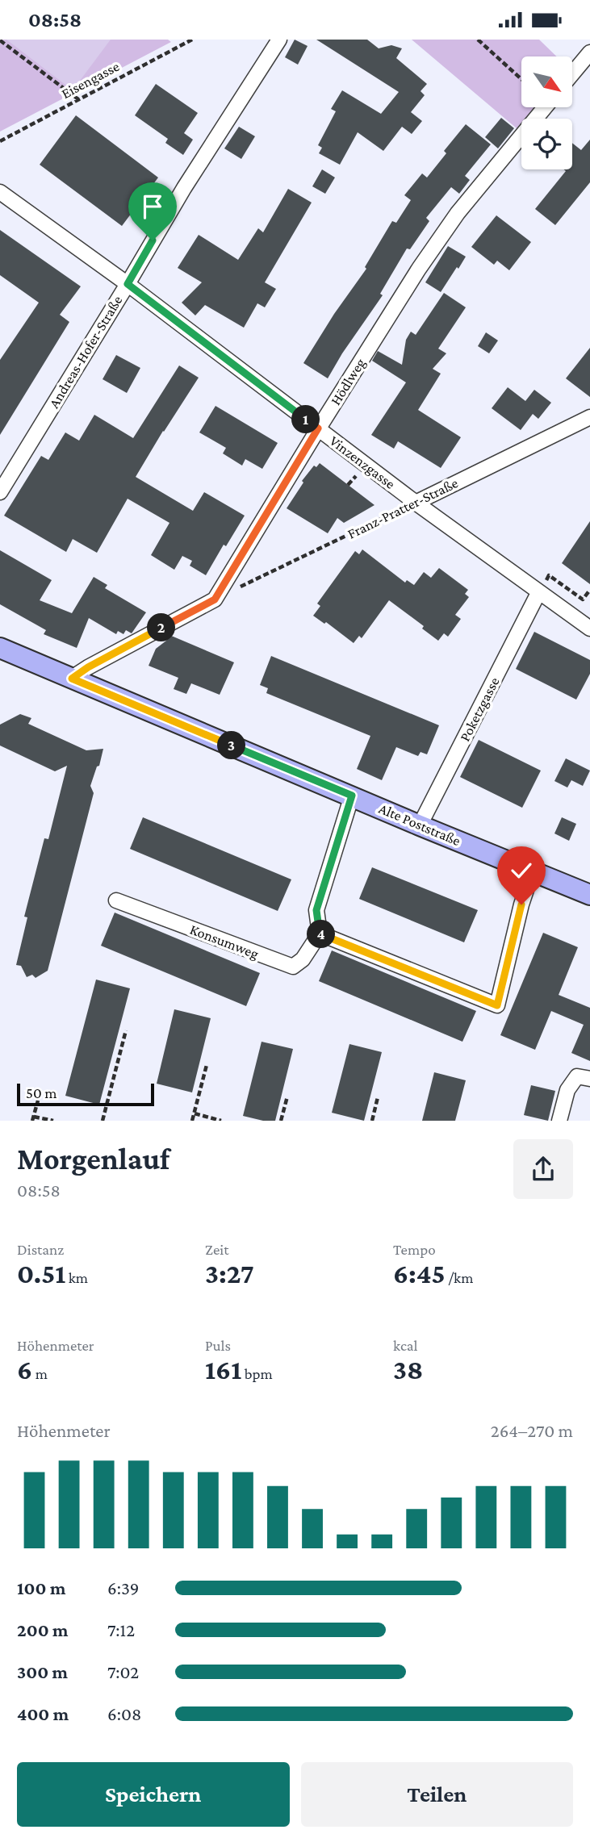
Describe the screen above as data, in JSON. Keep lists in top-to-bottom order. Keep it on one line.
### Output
{"streets":{"main road":["Alte Poststraße"],"street":["Andreas-Hofer-Straße","Hödlweg","Vinzenzgasse","Franz-Pratter-Straße","Poketzgasse","Konsumweg"],"path":["Eisengasse"]},"crossings":[["Andreas-Hofer-Straße","Vinzenzgasse"],["Hödlweg","Vinzenzgasse"],["Hödlweg","Franz-Pratter-Straße"],["Vinzenzgasse","Franz-Pratter-Straße"],["Vinzenzgasse","Poketzgasse"],["Poketzgasse","Alte Poststraße"]],"scale_bar":"50 m","north":"bottom right","page":{"status":"08:58","pins":["1","2","3","4"],"scale":"50 m","heading":["Morgenlauf","08:58"],"stats":[["Distanz","0.51 km"],["Zeit","3:27"],["Tempo","6:45 /km"],["Höhenmeter","6 m"],["Puls","161 bpm"],["kcal","38"]],"chart":["Höhenmeter","264–270 m"],"list":[{"name":"100 m","note":"6:39"},{"name":"200 m","note":"7:12"},{"name":"300 m","note":"7:02"},{"name":"400 m","note":"6:08"}],"buttons":["Speichern","Teilen"]}}
